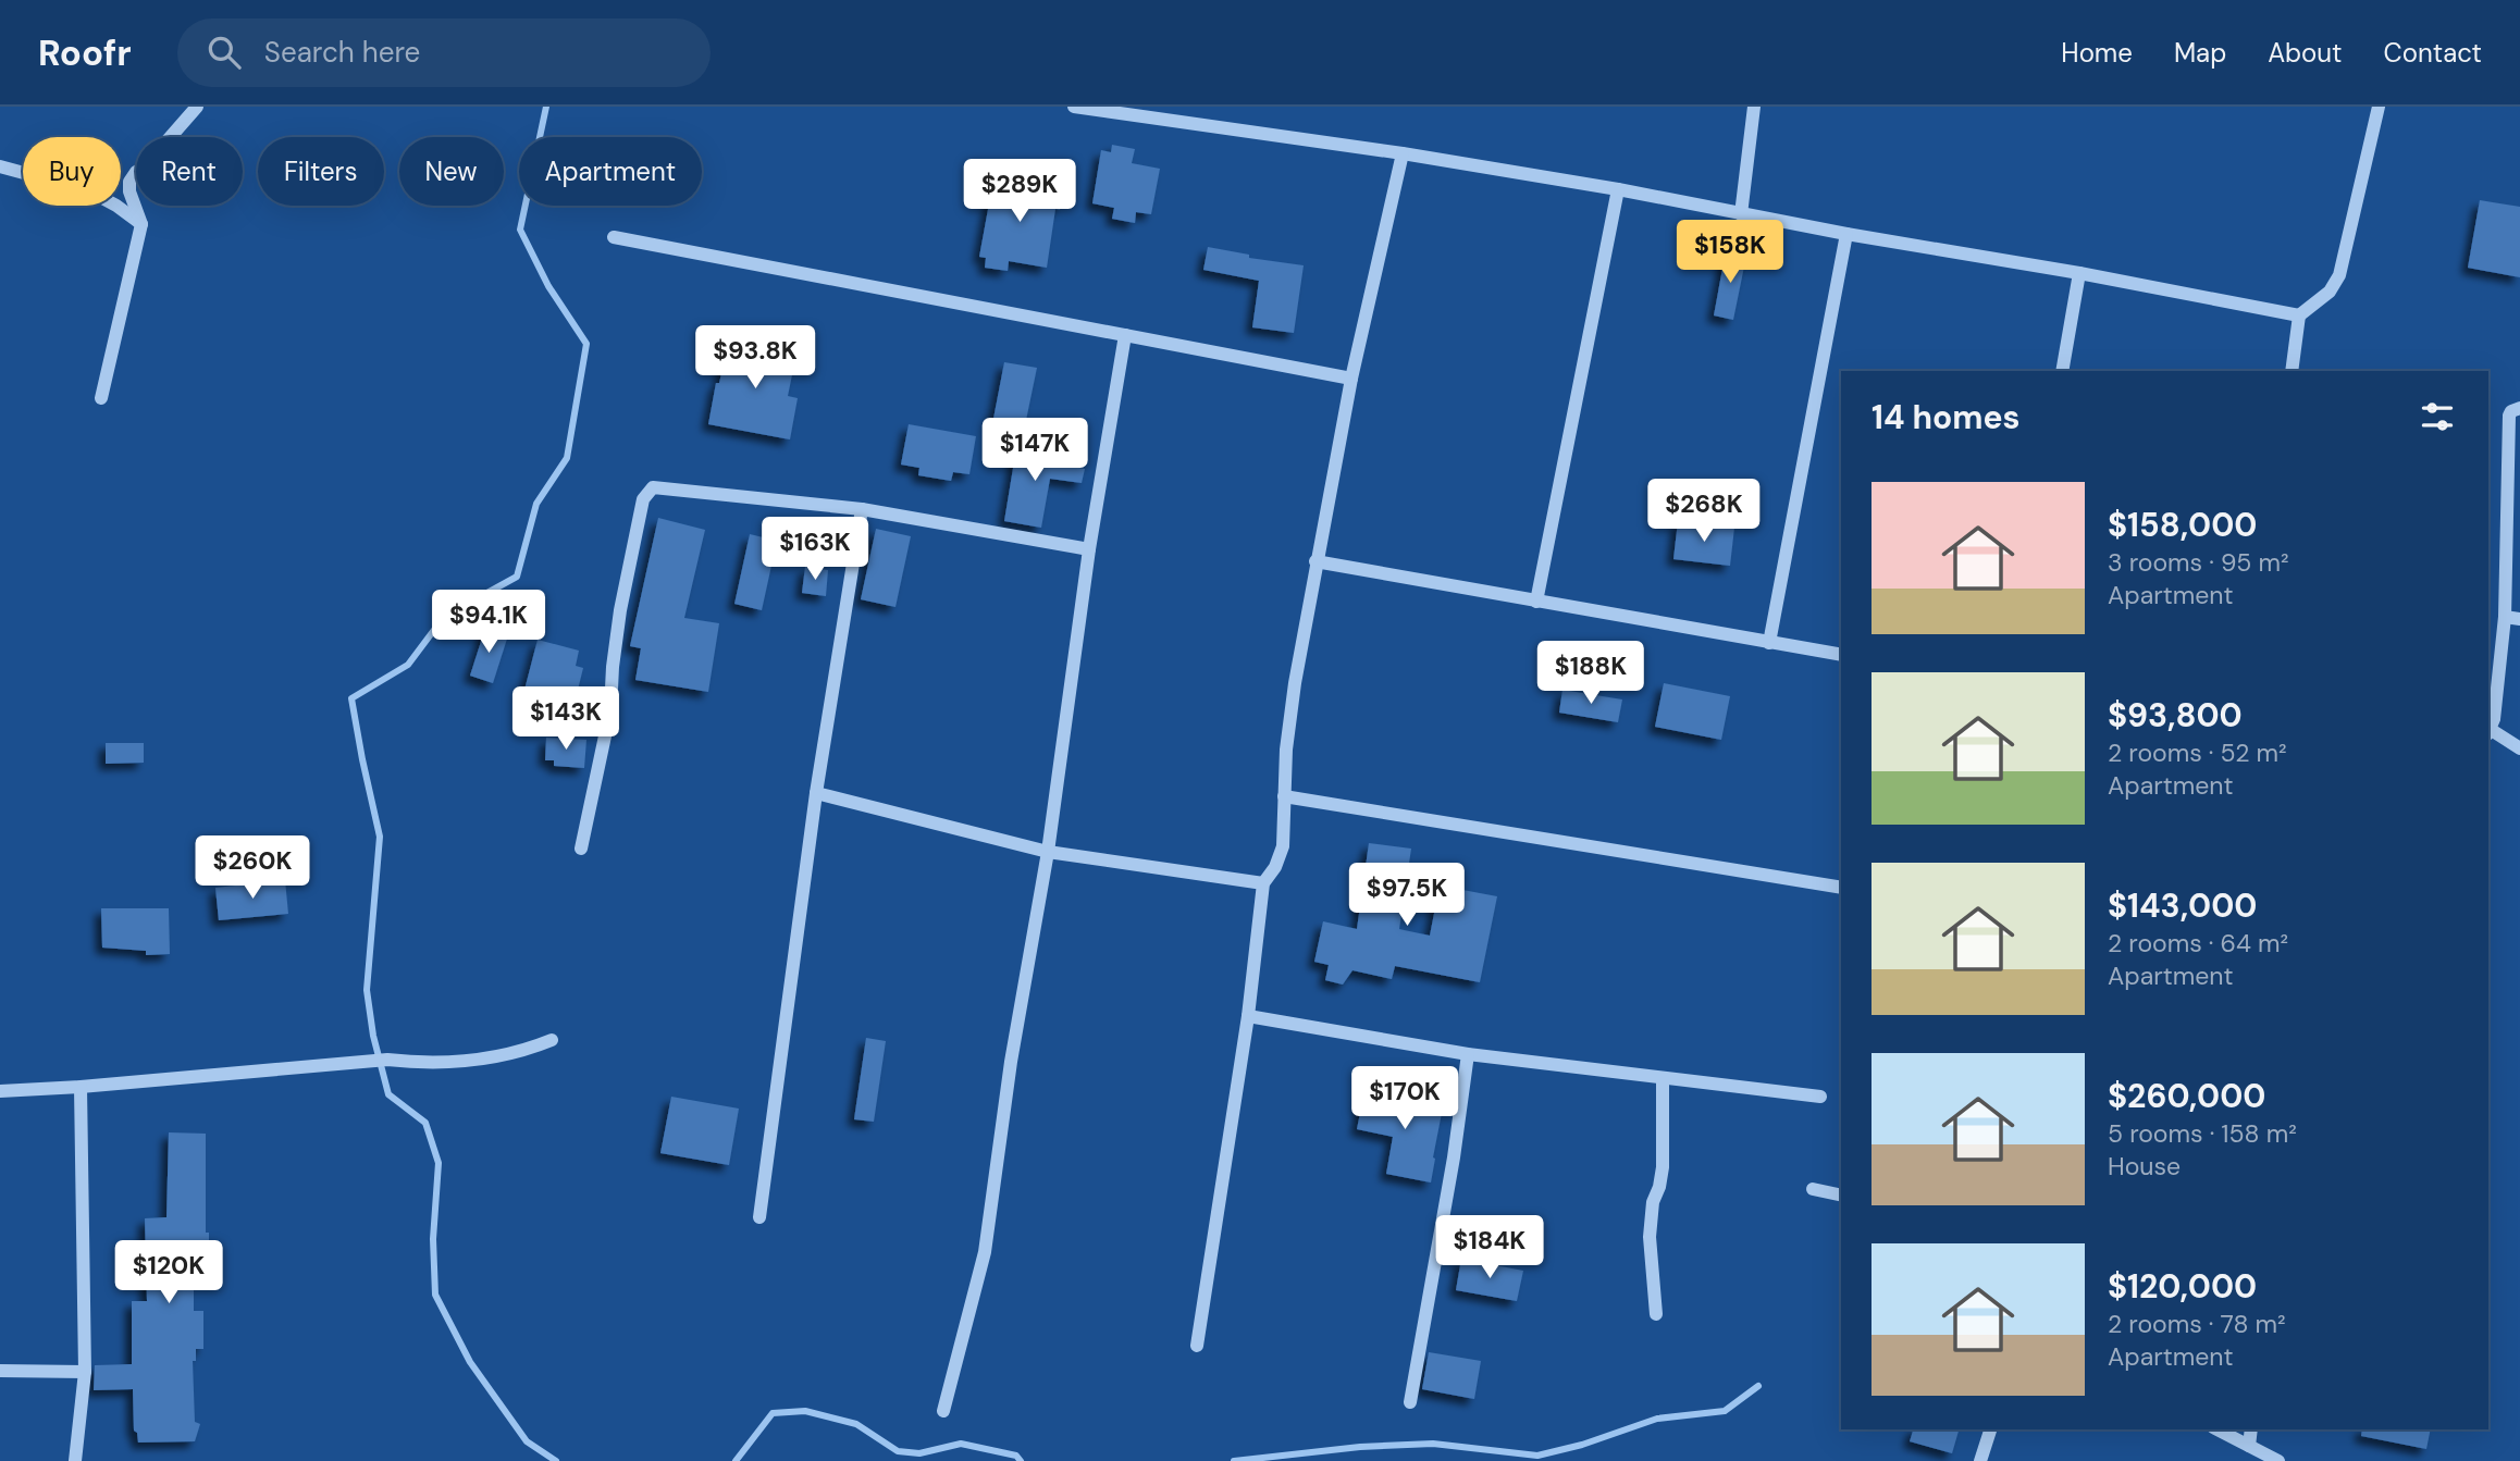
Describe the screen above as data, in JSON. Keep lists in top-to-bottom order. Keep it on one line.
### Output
{"page":{"header":"Roofr","search":"Search here","nav":["Home","Map","About","Contact"],"chip":["Buy","Rent","Filters","New","Apartment"],"price":["$289K","$158K","$93.8K","$147K","$268K","$163K","$94.1K","$188K","$143K","$260K","$97.5K","$170K","$184K","$120K"],"heading":"14 homes","list":[{"name":"$158,000","note":"3 rooms · 95 m² · Apartment"},{"name":"$93,800","note":"2 rooms · 52 m² · Apartment"},{"name":"$143,000","note":"2 rooms · 64 m² · Apartment"},{"name":"$260,000","note":"5 rooms · 158 m² · House"},{"name":"$120,000","note":"2 rooms · 78 m² · Apartment"}]}}
